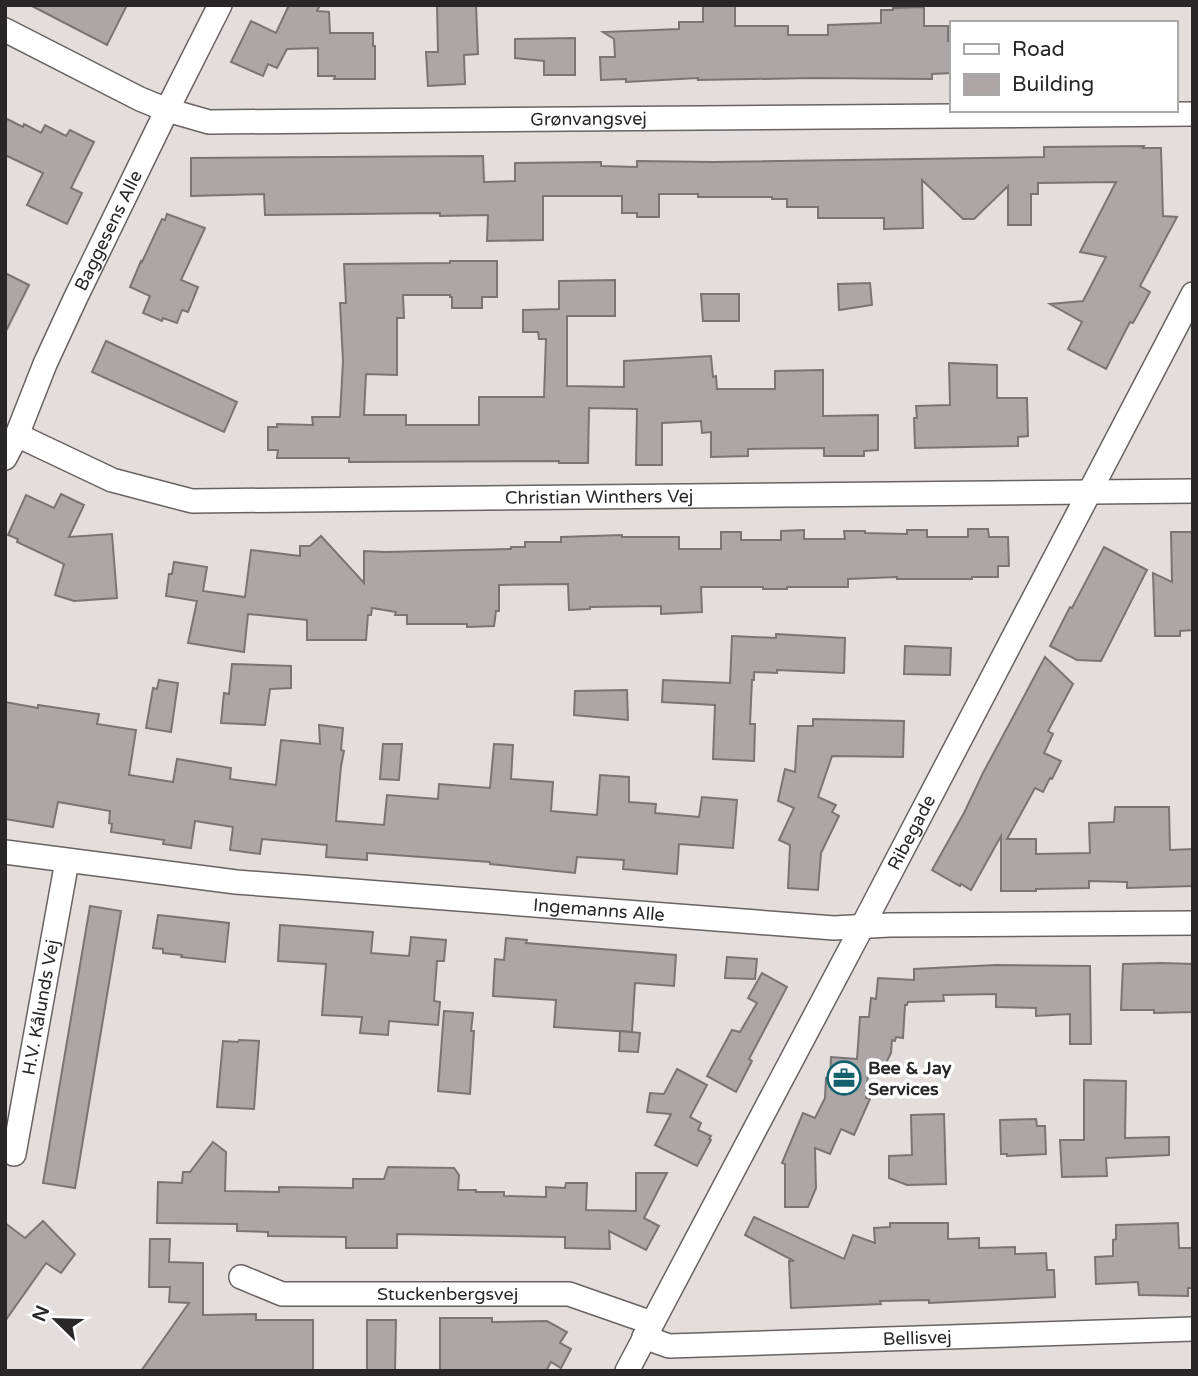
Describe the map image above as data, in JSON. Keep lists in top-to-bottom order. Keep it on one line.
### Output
{"streets":{"street":["Grønvangsvej","Baggesens Alle","Christian Winthers Vej","Ribegade","Ingemanns Alle","H.V. Kålunds Vej","Stuckenbergsvej","Bellisvej"]},"crossings":[["Grønvangsvej","Baggesens Alle"],["Baggesens Alle","Christian Winthers Vej"],["Christian Winthers Vej","Ribegade"],["Ribegade","Ingemanns Alle"],["Ribegade","Stuckenbergsvej"],["Ribegade","Bellisvej"],["Ingemanns Alle","H.V. Kålunds Vej"],["Stuckenbergsvej","Bellisvej"]],"places":{"office":["Bee & Jay Services"]},"legend":["Road","Building"],"north":"top left"}
